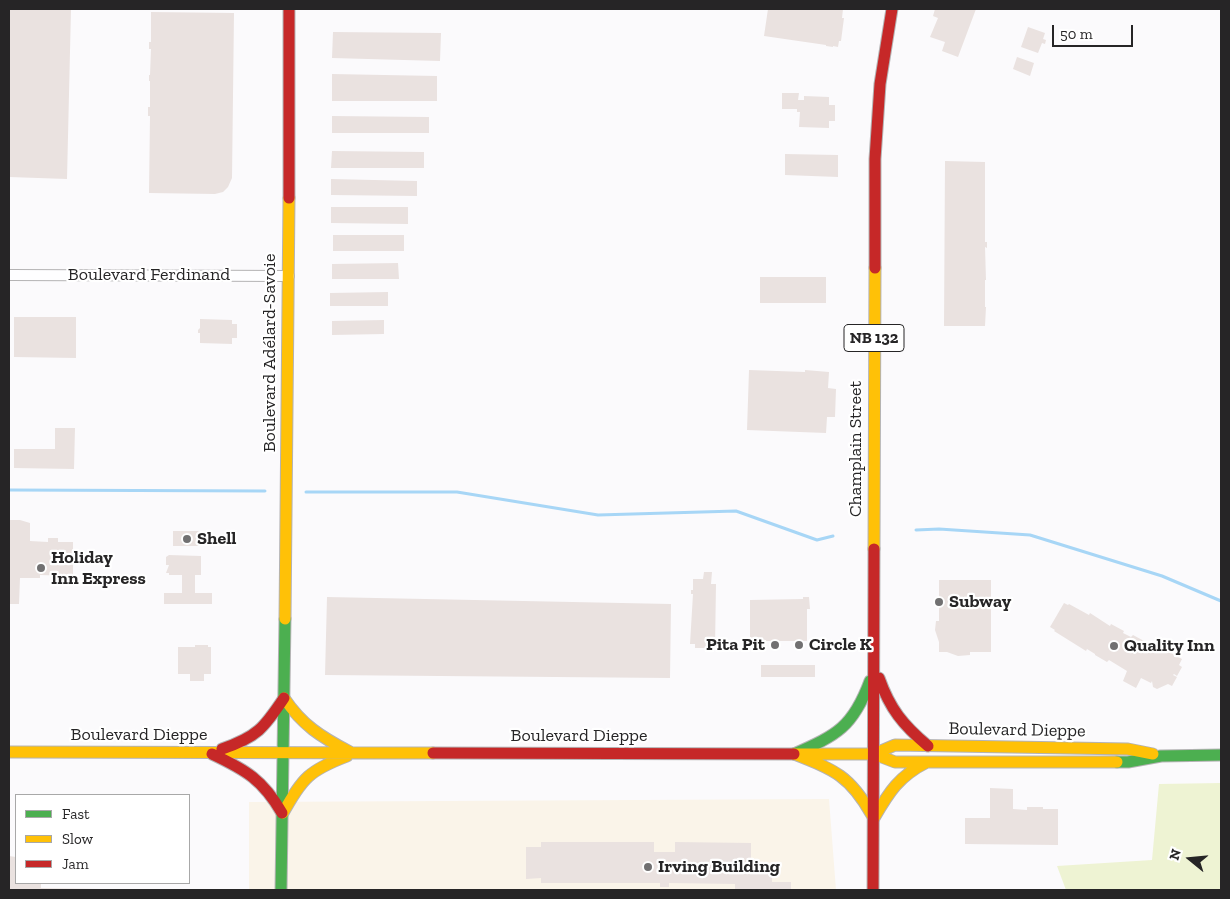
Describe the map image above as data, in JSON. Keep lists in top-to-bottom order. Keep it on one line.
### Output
{"streets":{"main road":["NB 132","Boulevard Adélard-Savoie","Champlain Street","Boulevard Dieppe"],"street":["Boulevard Ferdinand"]},"crossings":[["Boulevard Ferdinand","Boulevard Adélard-Savoie"],["Boulevard Adélard-Savoie","Boulevard Dieppe"],["Champlain Street","Boulevard Dieppe"]],"places":["Shell","Holiday Inn Express","Subway","Pita Pit","Circle K","Quality Inn","Irving Building"],"legend":["Fast","Slow","Jam"],"scale_bar":"50 m","north":"left"}
